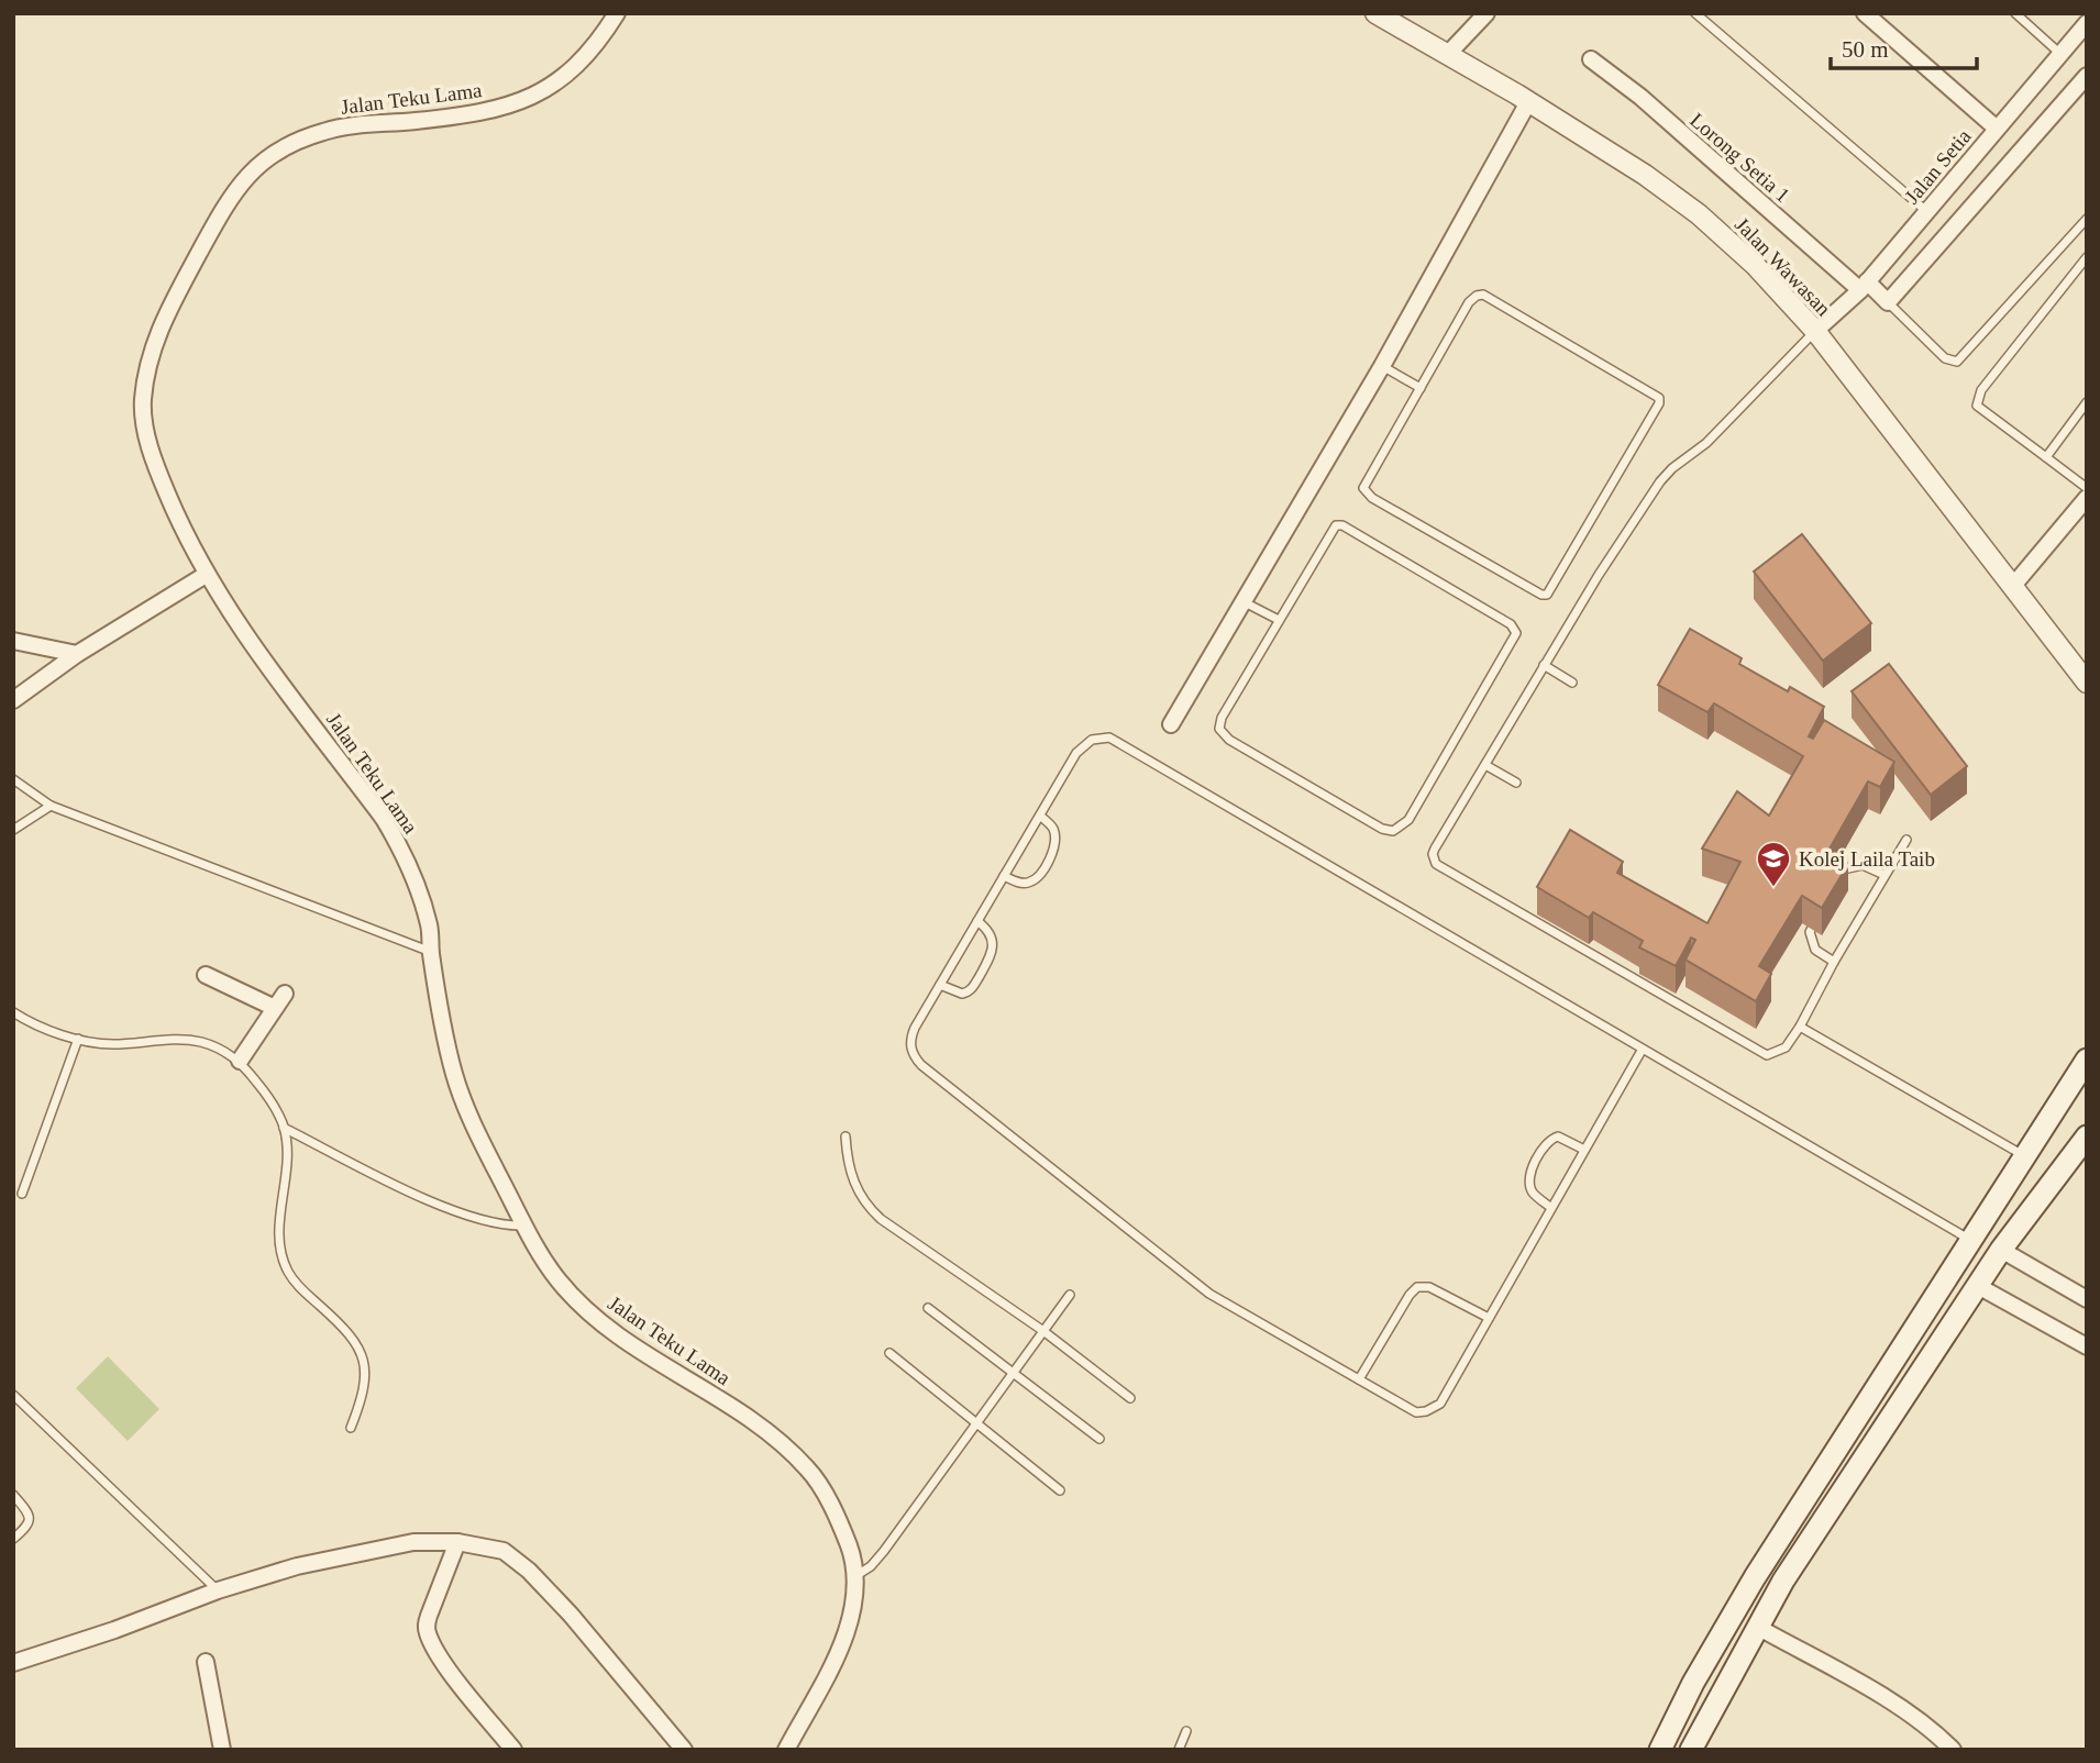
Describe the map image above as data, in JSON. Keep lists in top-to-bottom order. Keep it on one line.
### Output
{"streets":{"street":["Jalan Teku Lama","Lorong Setia 1","Jalan Setia","Jalan Wawasan"]},"crossings":[["Lorong Setia 1","Jalan Setia"],["Jalan Setia","Jalan Wawasan"]],"places":{"school or university":["Kolej Laila Taib"]},"scale_bar":"50 m"}
